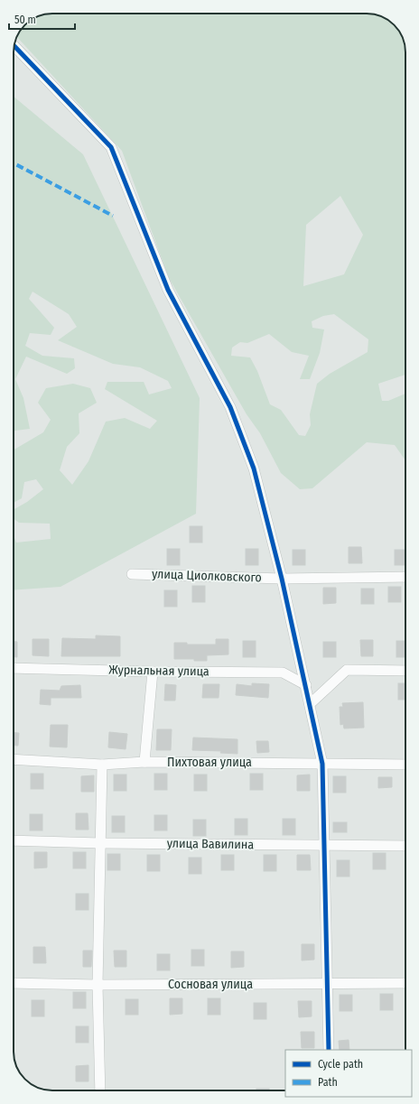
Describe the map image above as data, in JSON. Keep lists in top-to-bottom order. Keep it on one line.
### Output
{"streets":{"street":["улица Циолковского","Журнальная улица","Пихтовая улица","улица Вавилина","Сосновая улица"]},"legend":["Cycle path","Path"],"scale_bar":"50 m"}
